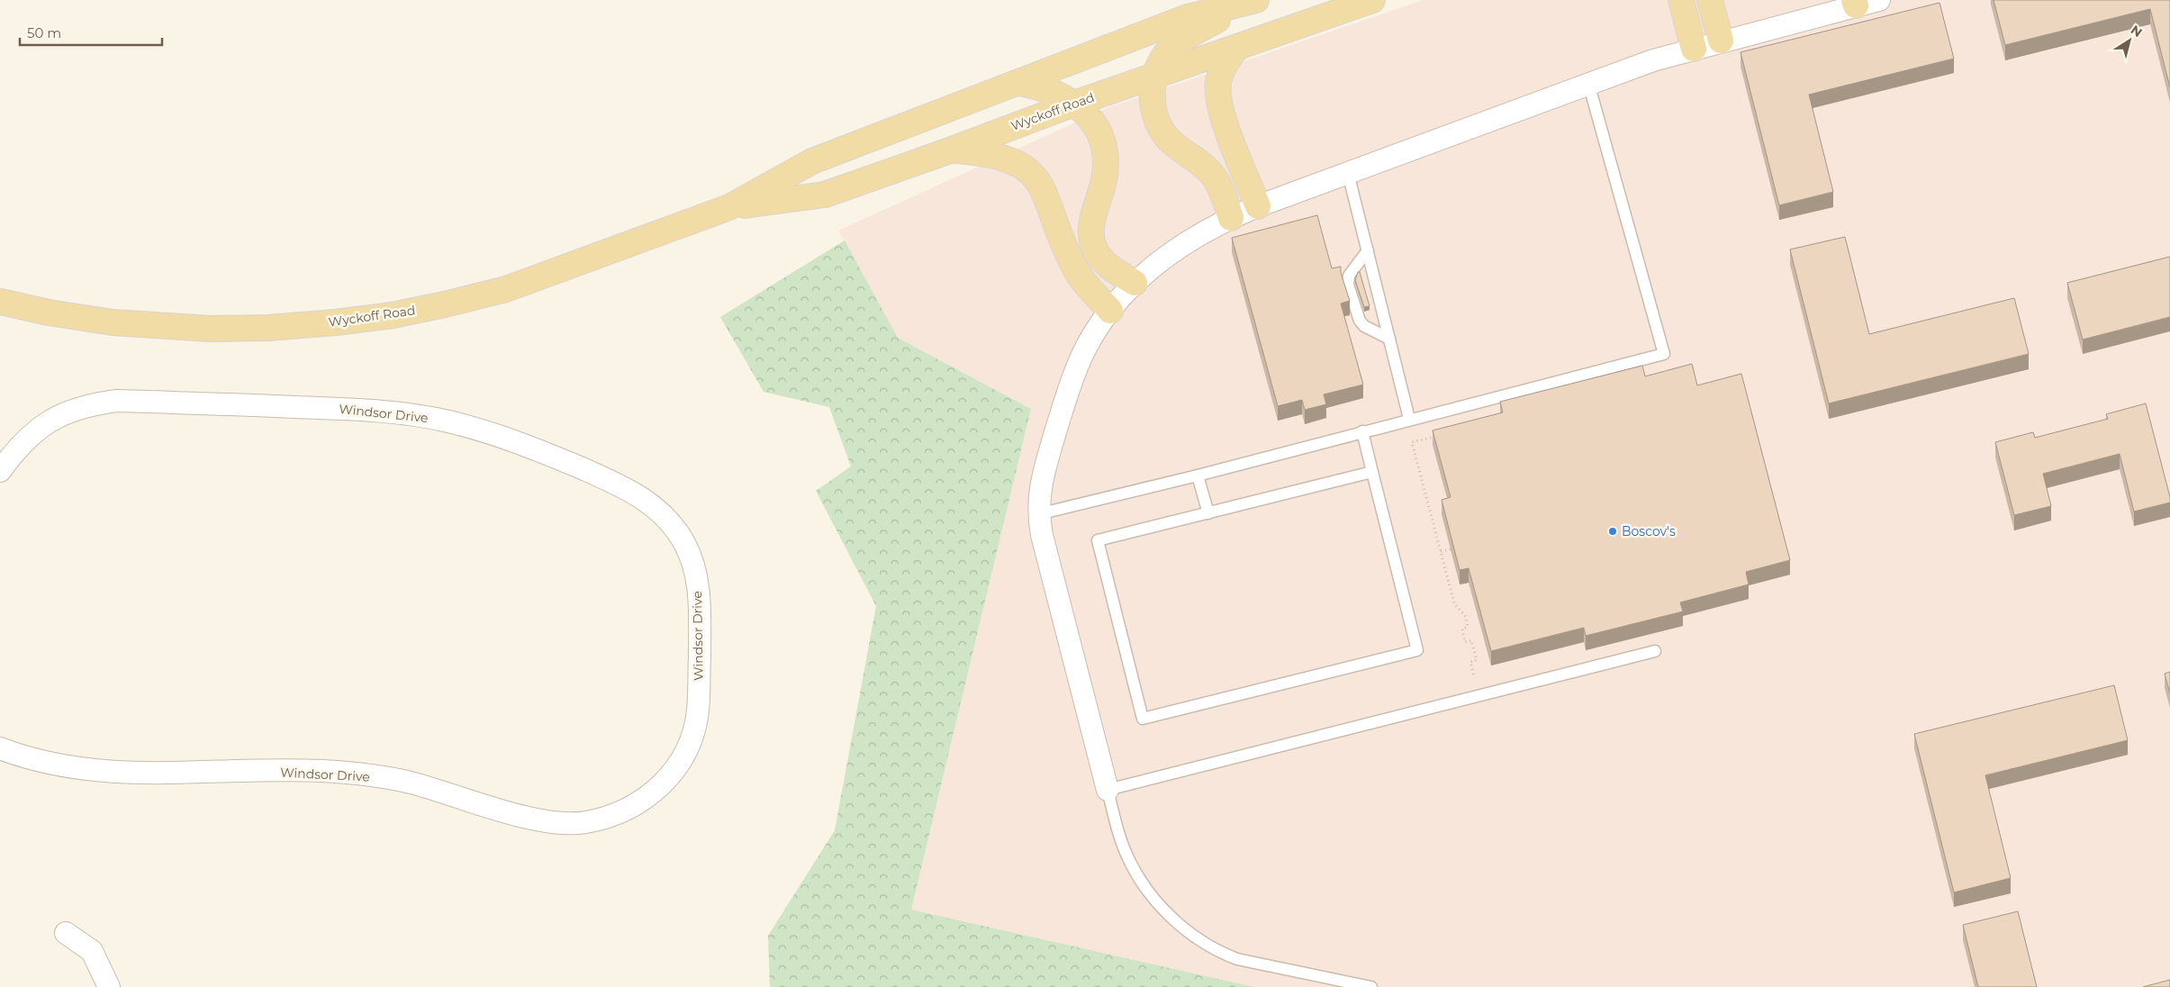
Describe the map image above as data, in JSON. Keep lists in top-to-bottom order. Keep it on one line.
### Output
{"streets":{"main road":["Wyckoff Road"],"street":["Windsor Drive"]},"places":["Boscov's"],"scale_bar":"50 m","north":"top right"}
